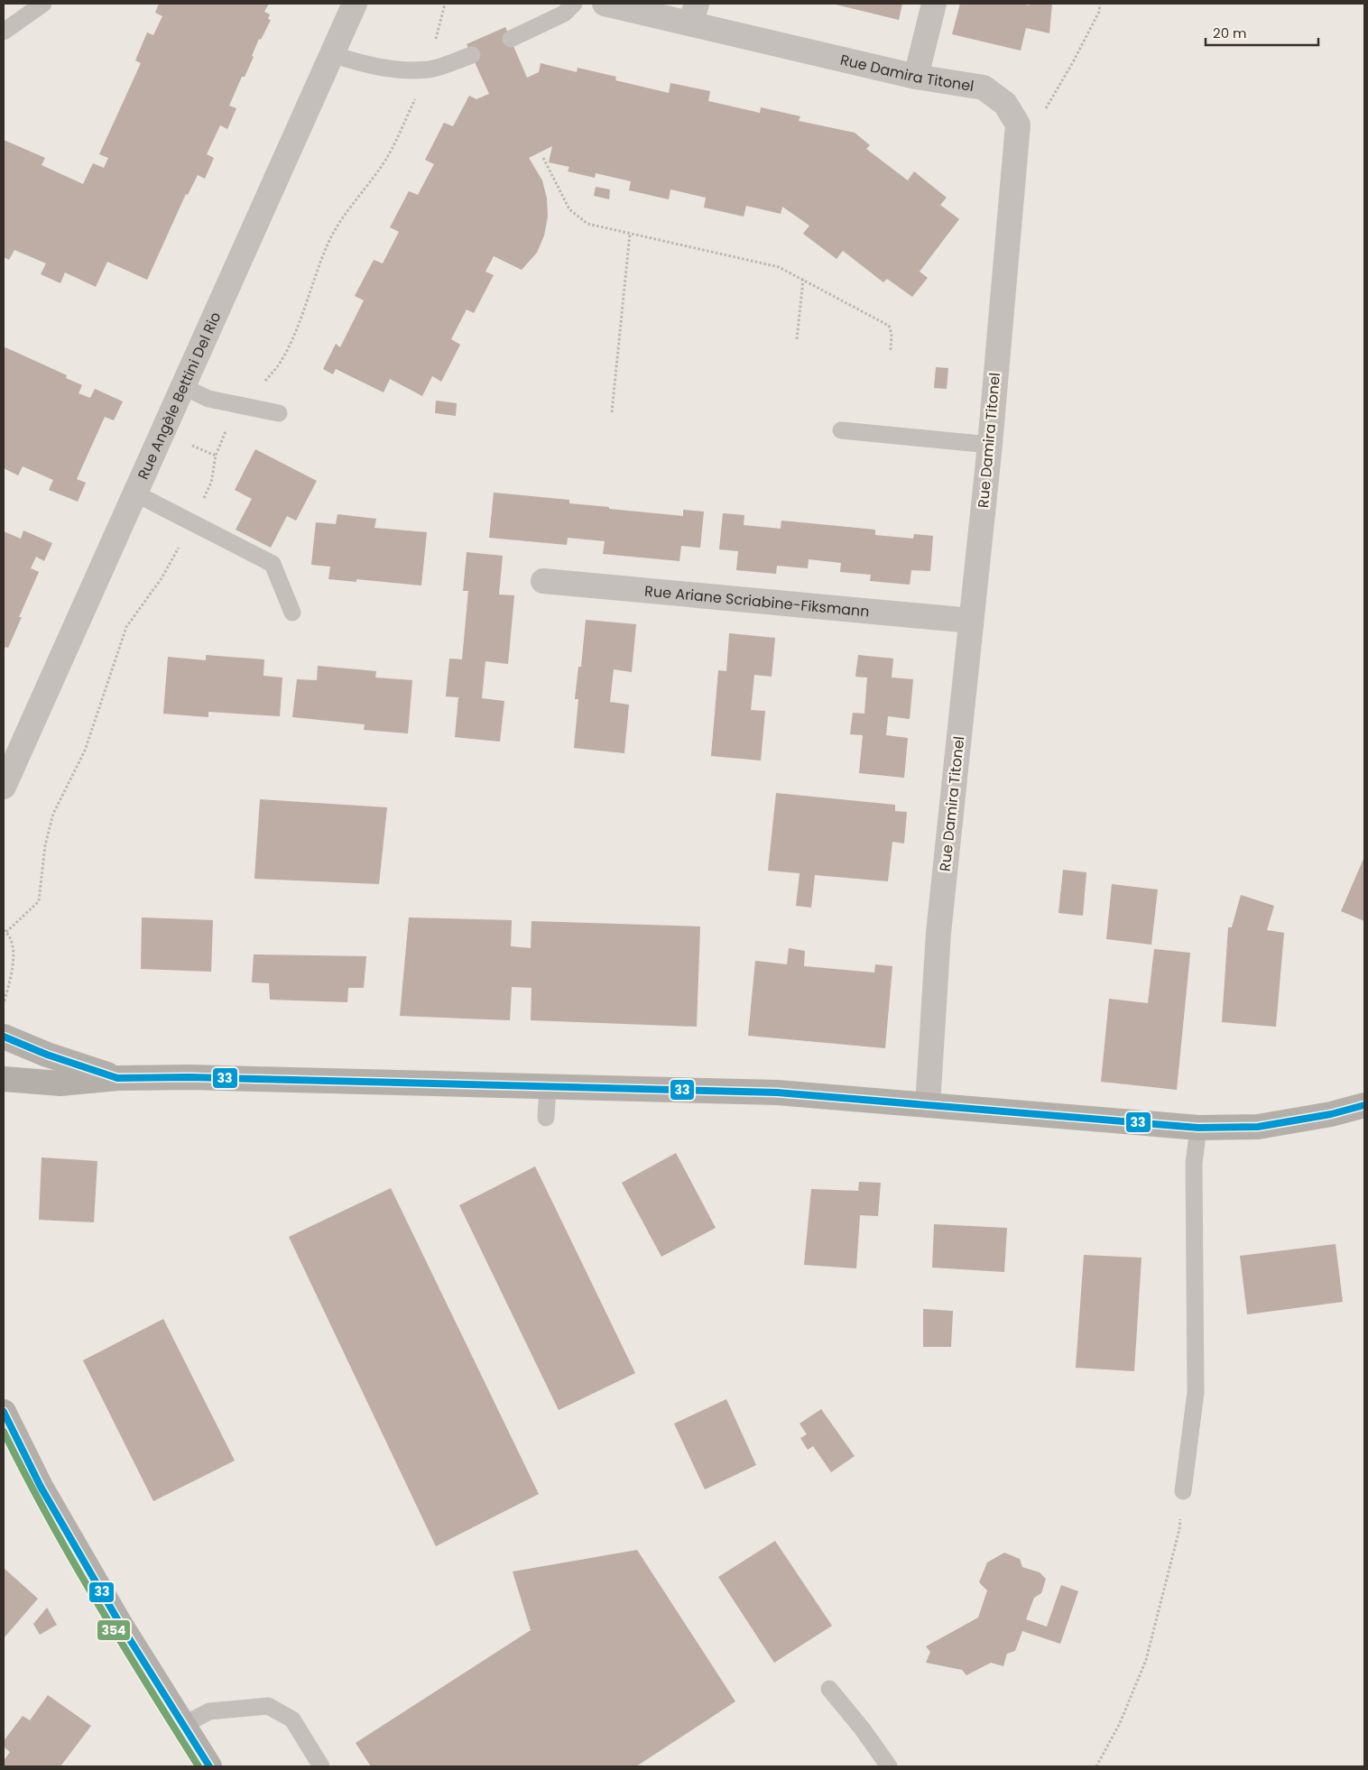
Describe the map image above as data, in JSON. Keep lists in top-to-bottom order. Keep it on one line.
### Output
{"streets":{"street":["Rue Damira Titonel","Rue Angèle Bettini Del Rio","Rue Ariane Scriabine-Fiksmann"]},"crossings":[["Rue Damira Titonel","Rue Ariane Scriabine-Fiksmann"]],"lines":["transit line 33","transit line 354"],"scale_bar":"20 m"}
